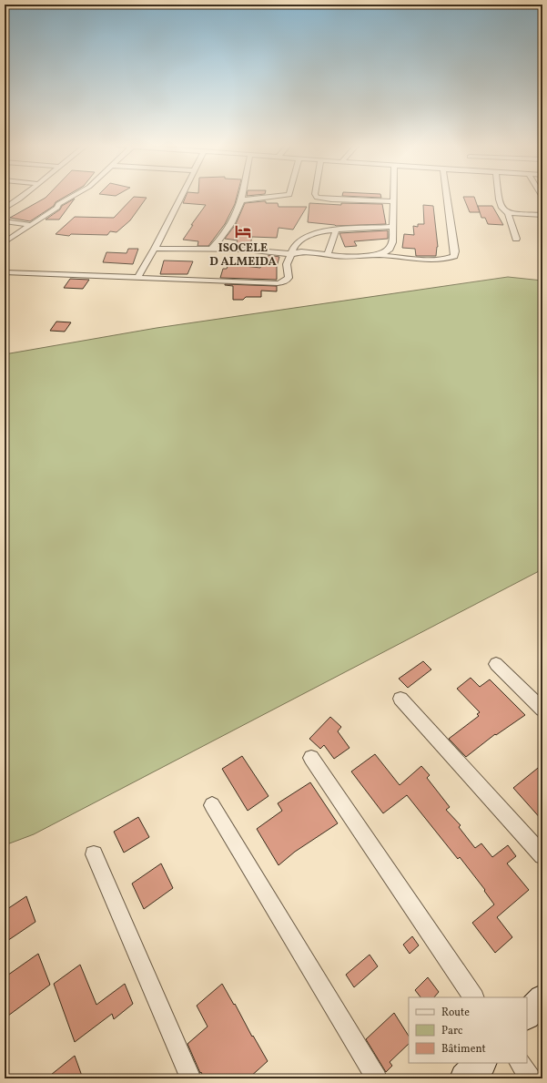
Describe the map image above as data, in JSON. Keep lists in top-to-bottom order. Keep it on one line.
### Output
{"places":{"hotel":["ISOCELE D ALMEIDA"]},"legend":["Route","Parc","Bâtiment"]}
